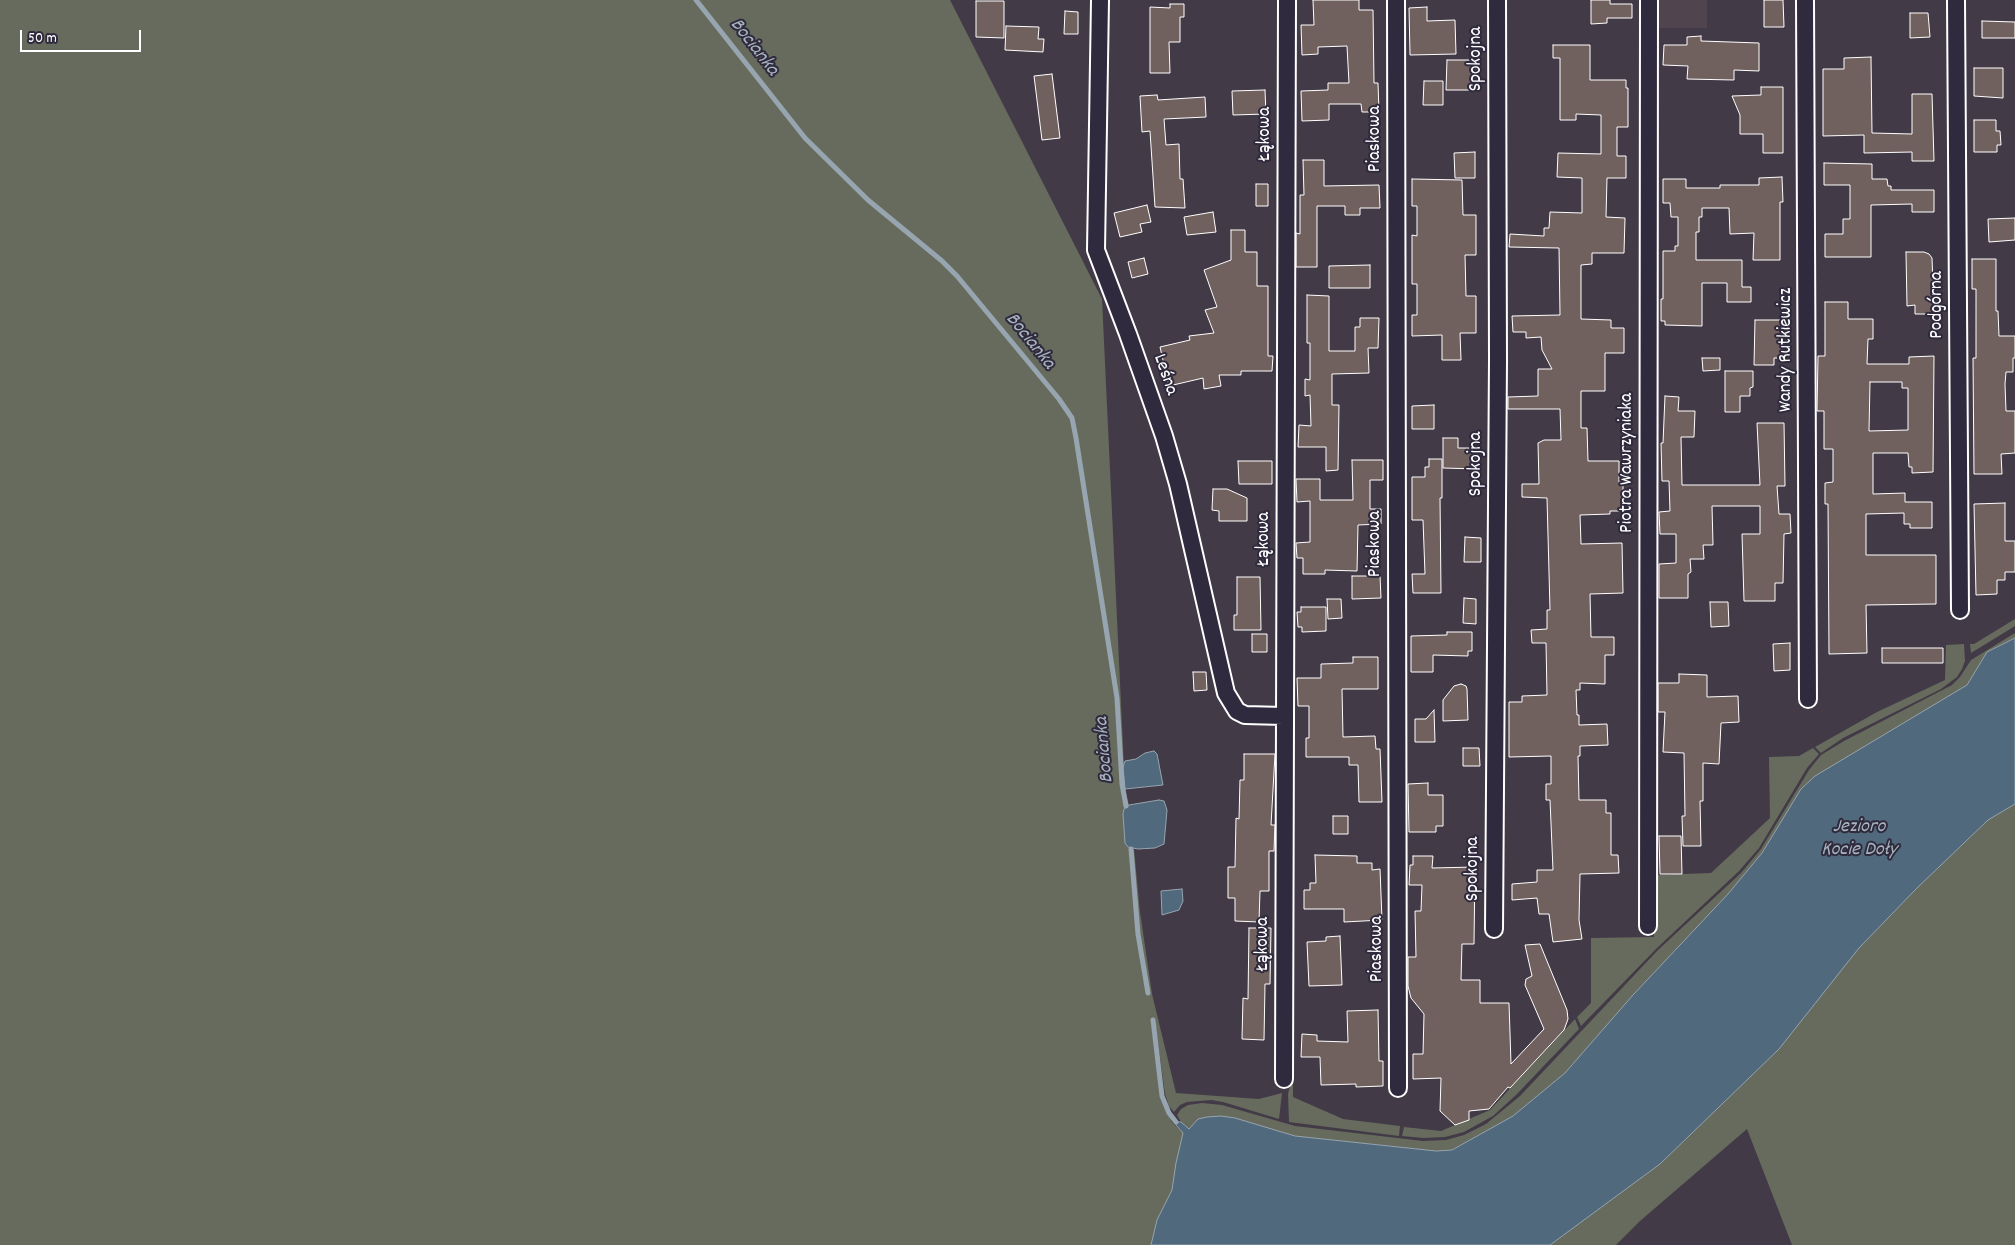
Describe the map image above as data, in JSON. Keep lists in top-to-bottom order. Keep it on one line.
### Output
{"streets":{"street":["Spokojna","Łąkowa","Piaskowa","Podgórna","Wandy Rutkiewicz","Leśna","Piotra Wawrzyniaka"]},"crossings":[["Łąkowa","Leśna"]],"water":["Bocianka","Jezioro Kocie Doły"],"scale_bar":"50 m"}
